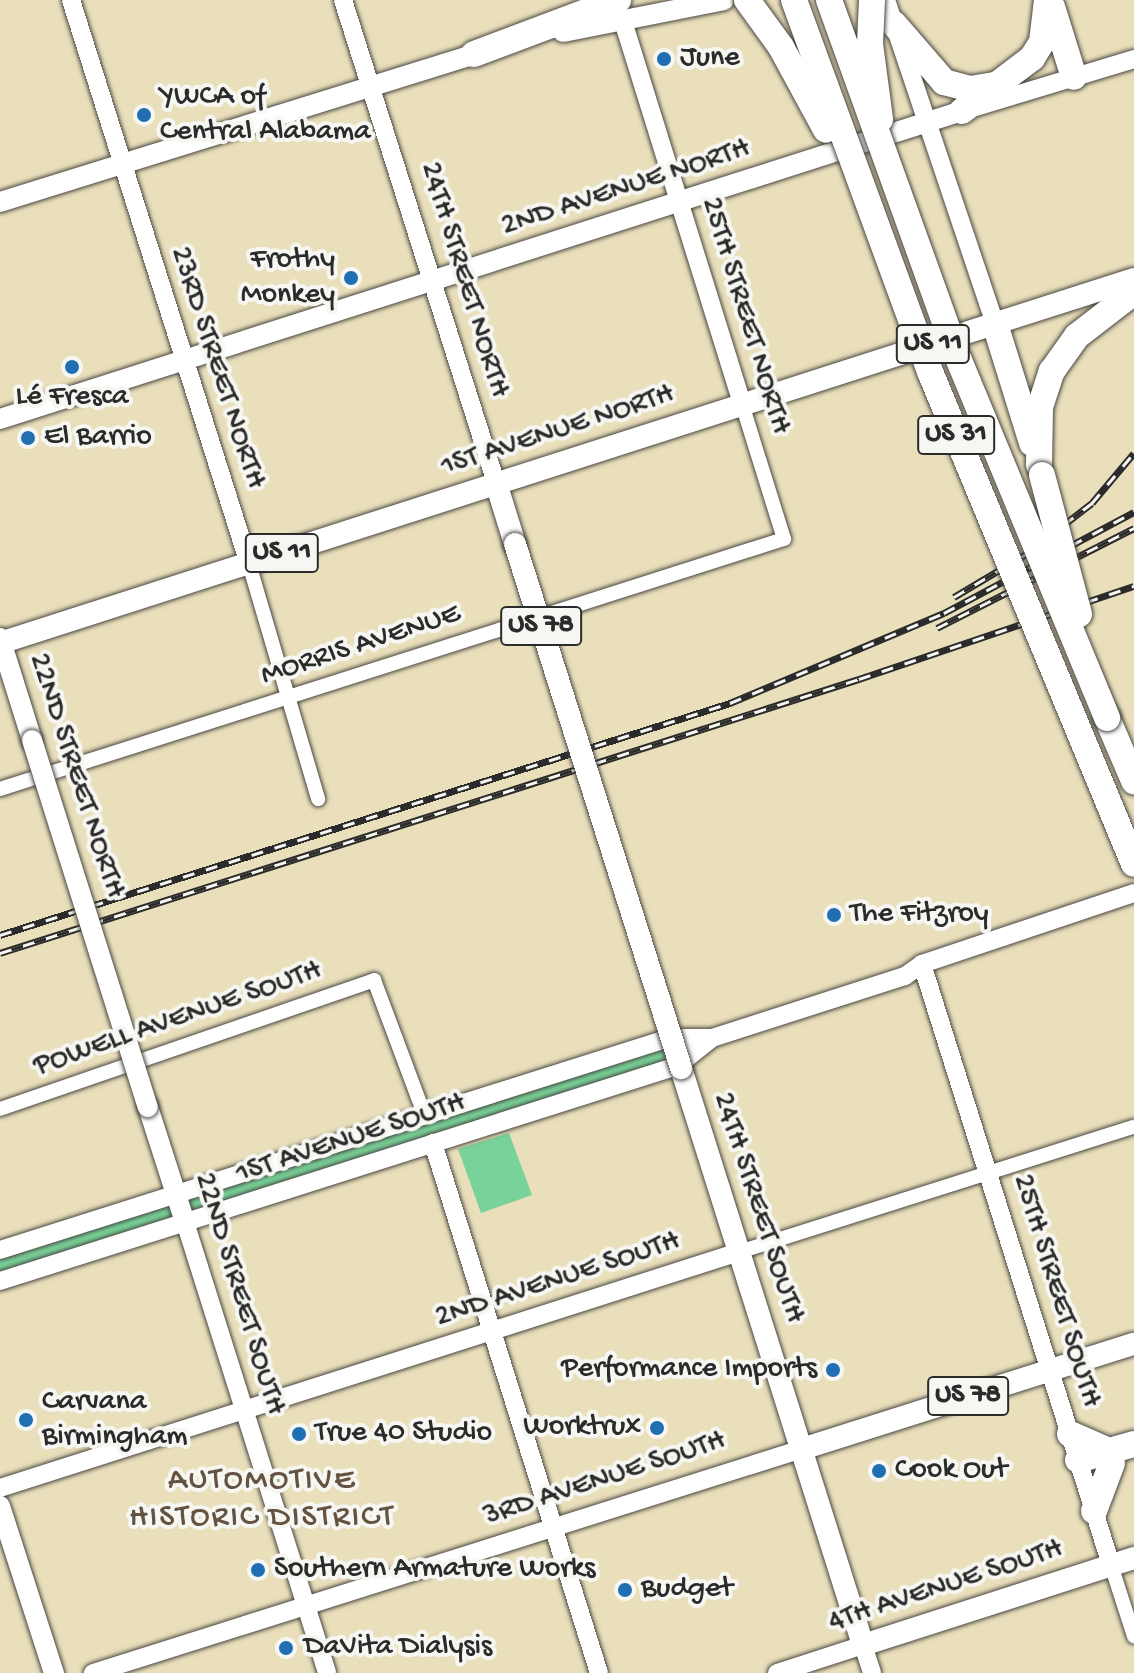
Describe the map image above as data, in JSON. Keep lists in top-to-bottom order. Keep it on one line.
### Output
{"streets":{"highway":["US 31"],"main road":["2ND AVENUE NORTH","24TH STREET NORTH","US 11","1ST AVENUE NORTH","US 78","22ND STREET NORTH","24TH STREET SOUTH","22ND STREET SOUTH","3RD AVENUE SOUTH","4TH AVENUE SOUTH"],"street":["25TH STREET NORTH","23RD STREET NORTH","MORRIS AVENUE","POWELL AVENUE SOUTH","1ST AVENUE SOUTH","2ND AVENUE SOUTH","25TH STREET SOUTH"]},"crossings":[["2ND AVENUE NORTH","24TH STREET NORTH"],["2ND AVENUE NORTH","25TH STREET NORTH"],["2ND AVENUE NORTH","23RD STREET NORTH"],["24TH STREET NORTH","1ST AVENUE NORTH"],["24TH STREET NORTH","24TH STREET SOUTH"],["25TH STREET NORTH","1ST AVENUE NORTH"],["25TH STREET NORTH","MORRIS AVENUE"],["23RD STREET NORTH","1ST AVENUE NORTH"],["23RD STREET NORTH","MORRIS AVENUE"],["1ST AVENUE NORTH","22ND STREET NORTH"],["22ND STREET NORTH","22ND STREET SOUTH"],["POWELL AVENUE SOUTH","1ST AVENUE SOUTH"],["1ST AVENUE SOUTH","25TH STREET SOUTH"],["1ST AVENUE SOUTH","22ND STREET SOUTH"],["24TH STREET SOUTH","2ND AVENUE SOUTH"],["24TH STREET SOUTH","3RD AVENUE SOUTH"],["24TH STREET SOUTH","4TH AVENUE SOUTH"],["2ND AVENUE SOUTH","25TH STREET SOUTH"],["2ND AVENUE SOUTH","22ND STREET SOUTH"],["25TH STREET SOUTH","3RD AVENUE SOUTH"],["25TH STREET SOUTH","4TH AVENUE SOUTH"],["22ND STREET SOUTH","3RD AVENUE SOUTH"]],"districts":["AUTOMOTIVE HISTORIC DISTRICT"],"places":["June","YWCA of Central Alabama","Frothy Monkey","Lé Fresca","El Barrio","The Fitzroy","Performance Imports","Carvana Birmingham","Worktrux","True 40 Studio","Cook Out","Southern Armature Works","Budget","DaVita Dialysis"]}
